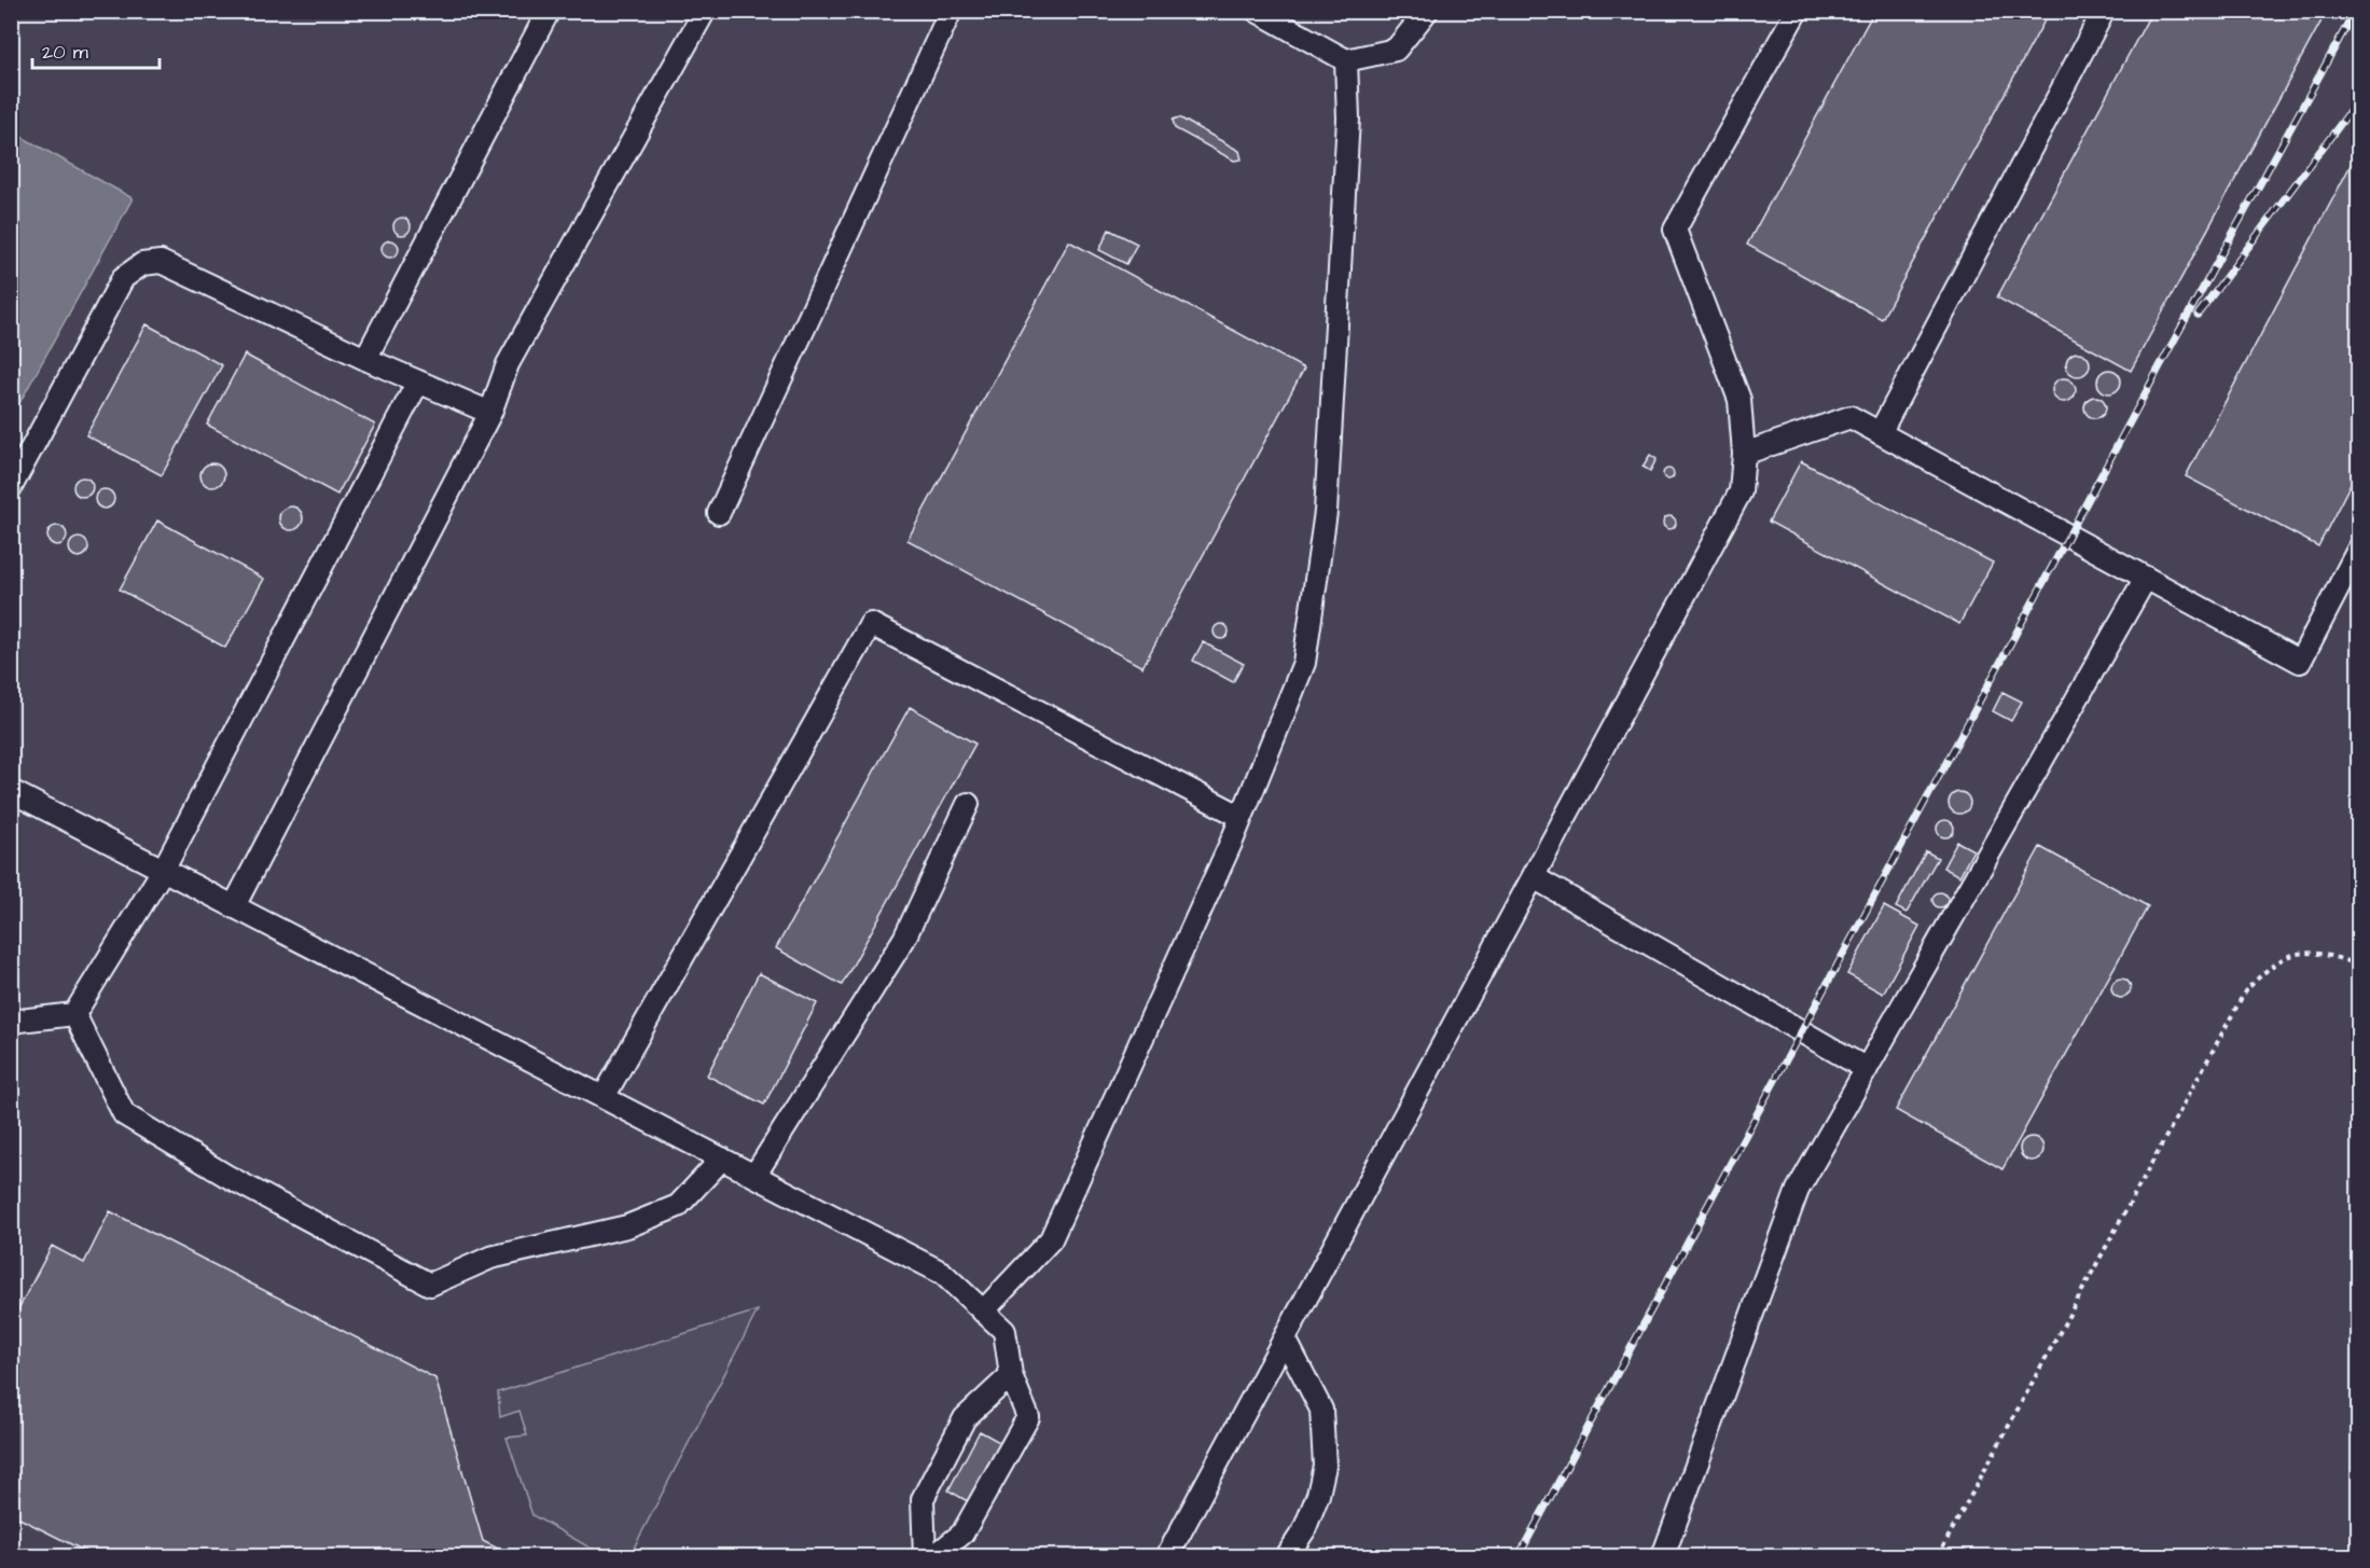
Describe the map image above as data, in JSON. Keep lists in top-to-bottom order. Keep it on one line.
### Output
{"scale_bar":"20 m"}
